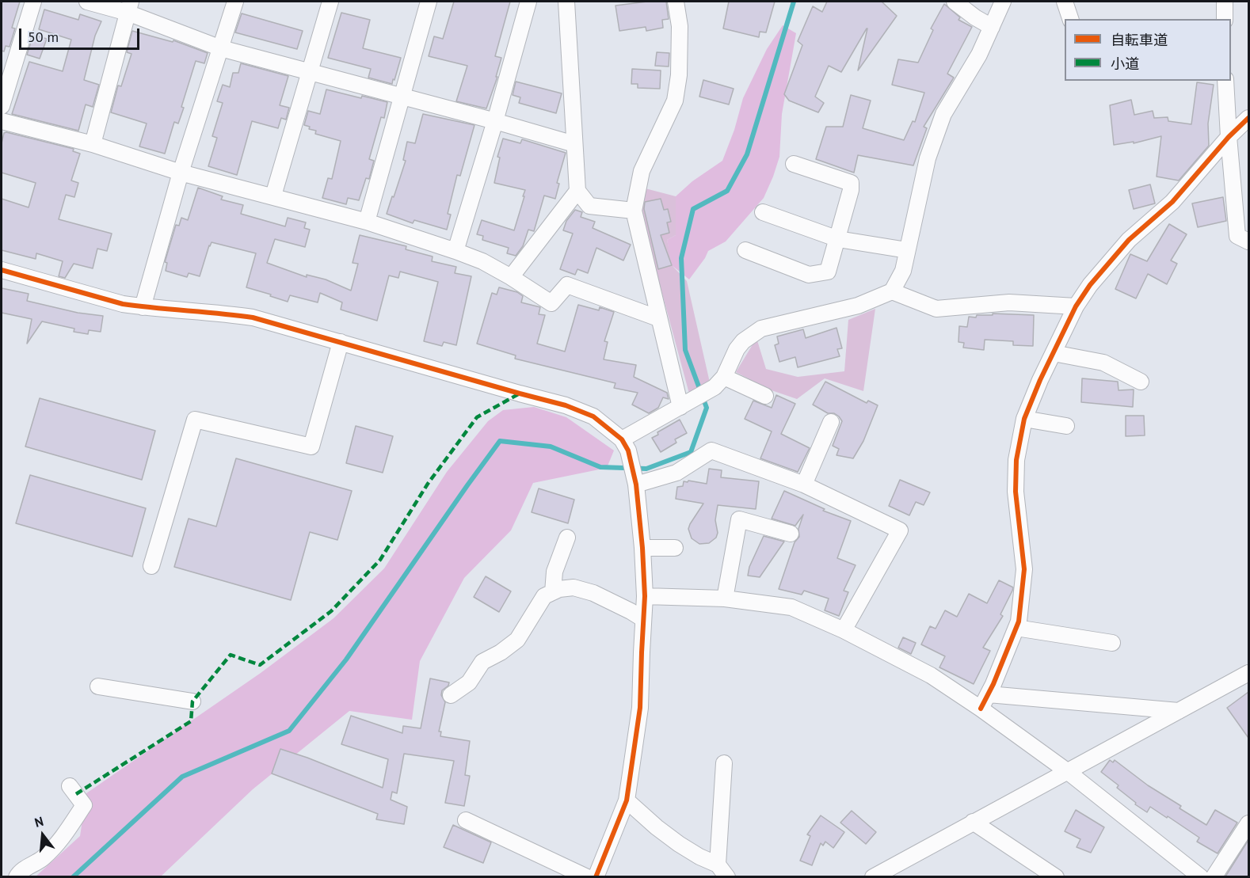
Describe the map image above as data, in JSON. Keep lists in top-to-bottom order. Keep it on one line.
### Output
{"legend":["自転車道","小道"],"scale_bar":"50 m","north":"top"}
